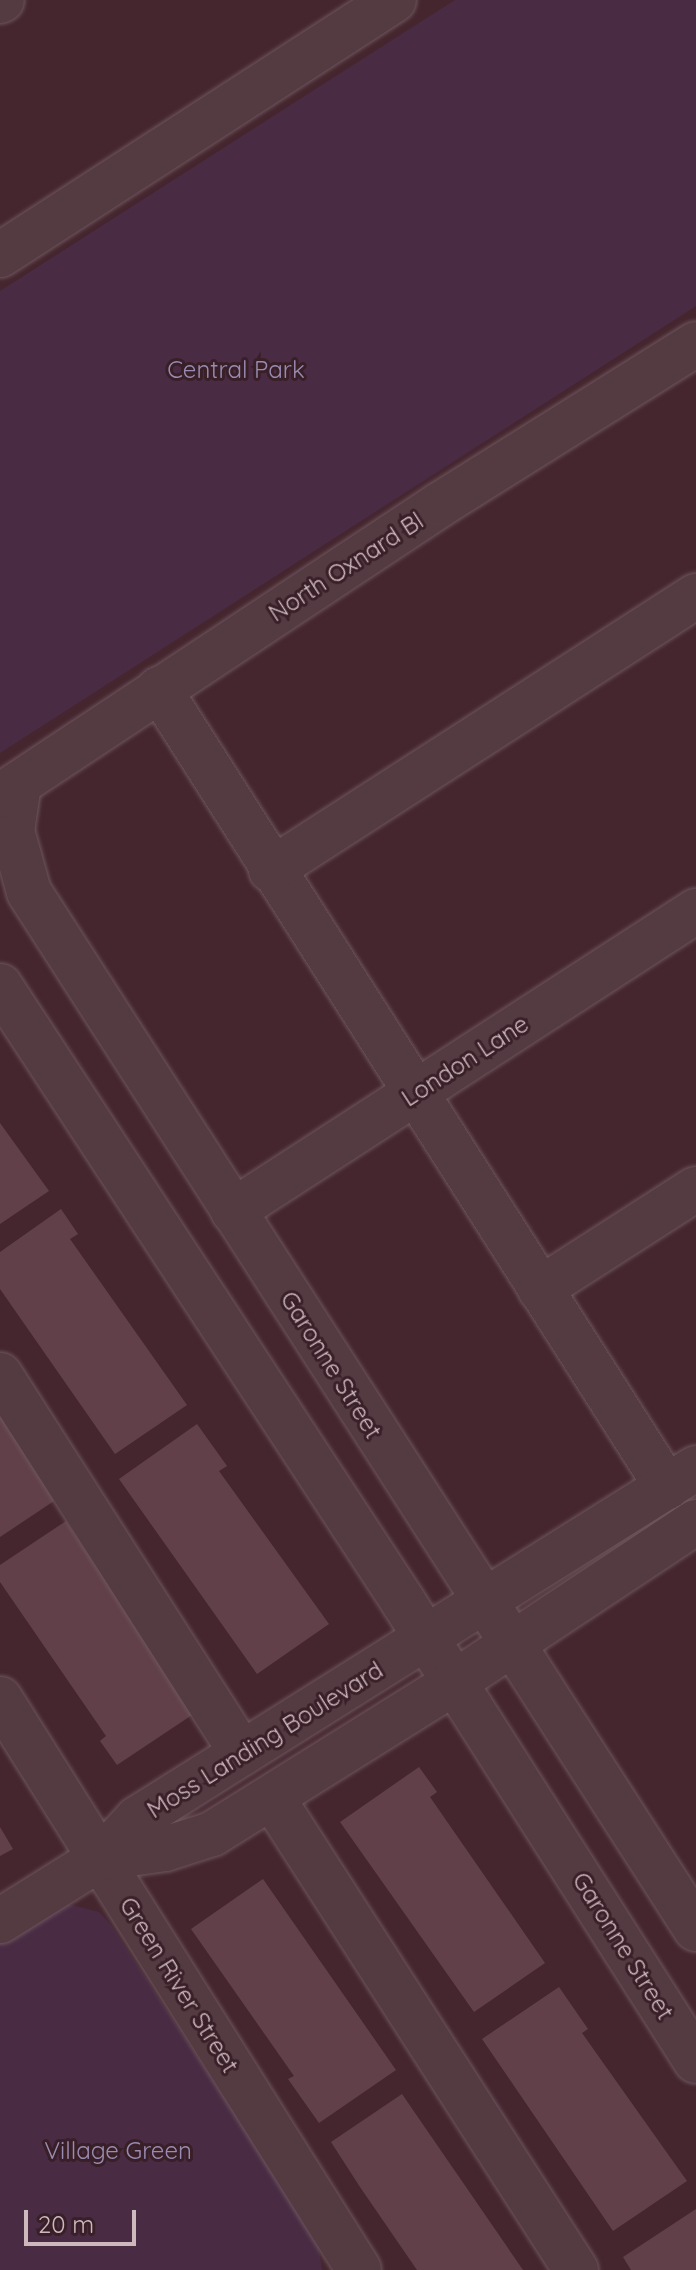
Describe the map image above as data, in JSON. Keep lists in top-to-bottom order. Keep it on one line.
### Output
{"streets":{"street":["North Oxnard Bl","London Lane","Garonne Street","Moss Landing Boulevard","Green River Street"]},"crossings":[["North Oxnard Bl","Garonne Street"],["London Lane","Garonne Street"],["Garonne Street","Moss Landing Boulevard"],["Moss Landing Boulevard","Green River Street"]],"parks":["Central Park","Village Green"],"scale_bar":"20 m"}
